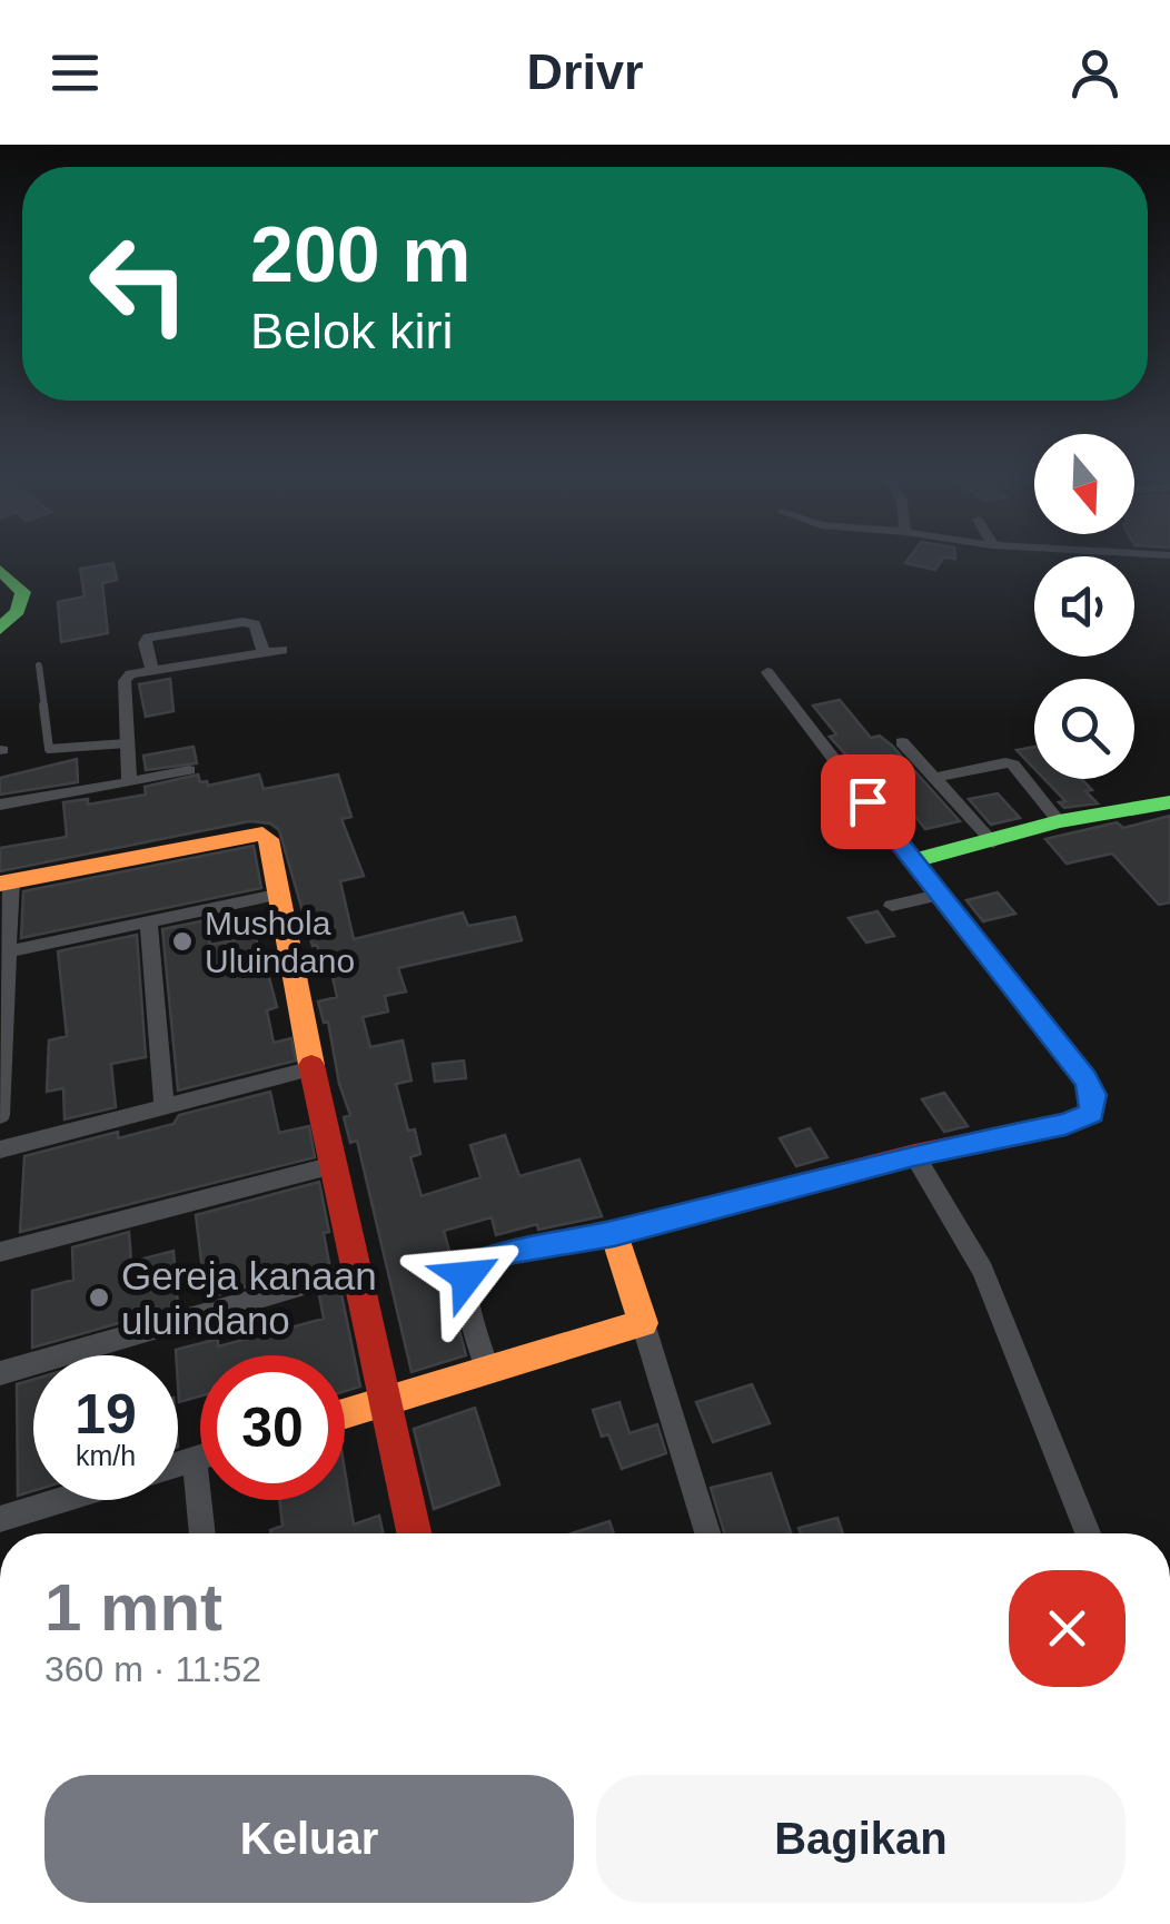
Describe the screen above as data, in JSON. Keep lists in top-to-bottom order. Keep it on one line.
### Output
{"places":["Mushola Uluindano","Gereja kanaan uluindano"],"north":"bottom","page":{"header":"Drivr","turn":["200 m","Belok kiri"],"speed":"19 km/h","limit":"30","heading":["1 mnt","360 m · 11:52"],"buttons":["Keluar","Bagikan"]}}
